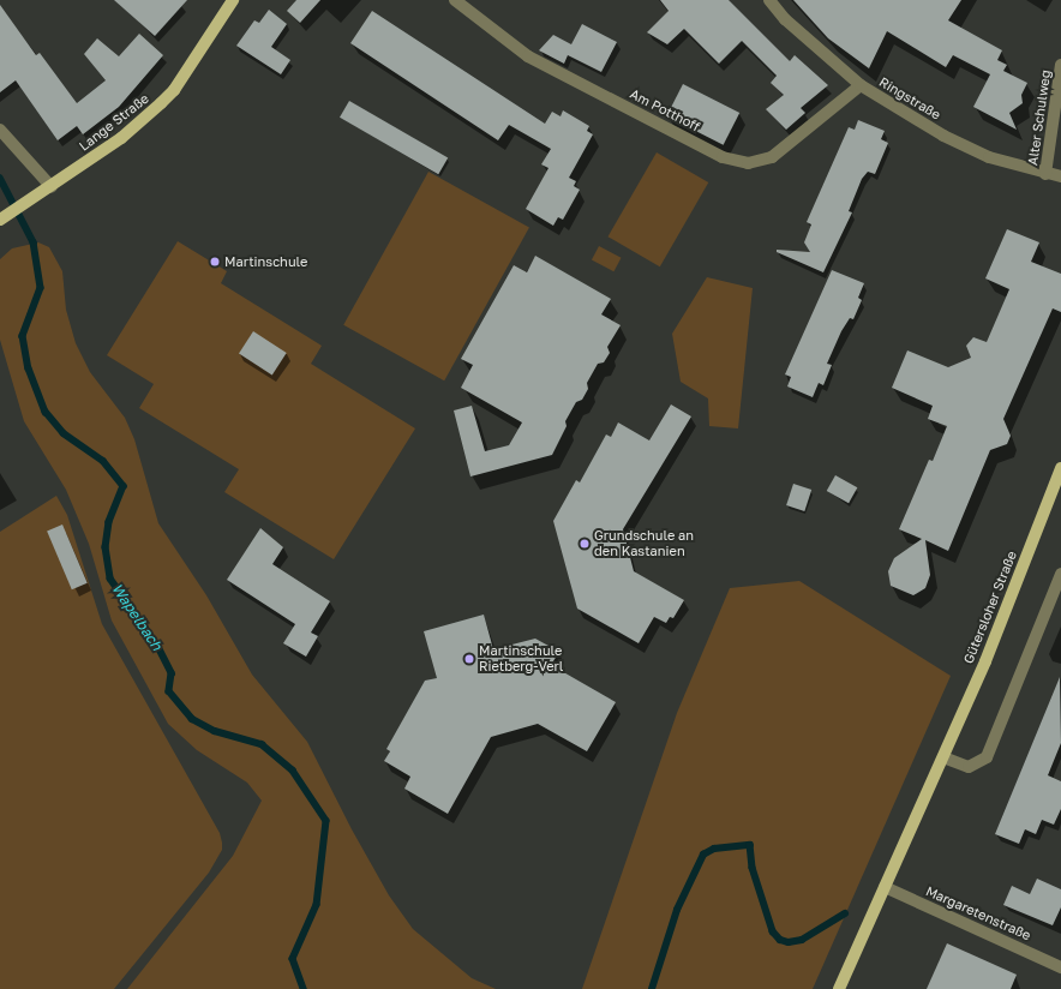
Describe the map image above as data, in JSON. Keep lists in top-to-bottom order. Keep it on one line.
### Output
{"streets":{"main road":["Lange Straße","Gütersloher Straße"],"street":["Ringstraße","Am Potthoff","Alter Schulweg","Margaretenstraße"]},"crossings":[["Ringstraße","Am Potthoff"],["Ringstraße","Alter Schulweg"],["Gütersloher Straße","Margaretenstraße"]],"water":["Wapelbach"],"places":["Martinschule","Grundschule an den Kastanien","Martinschule Rietberg-Verl"]}
